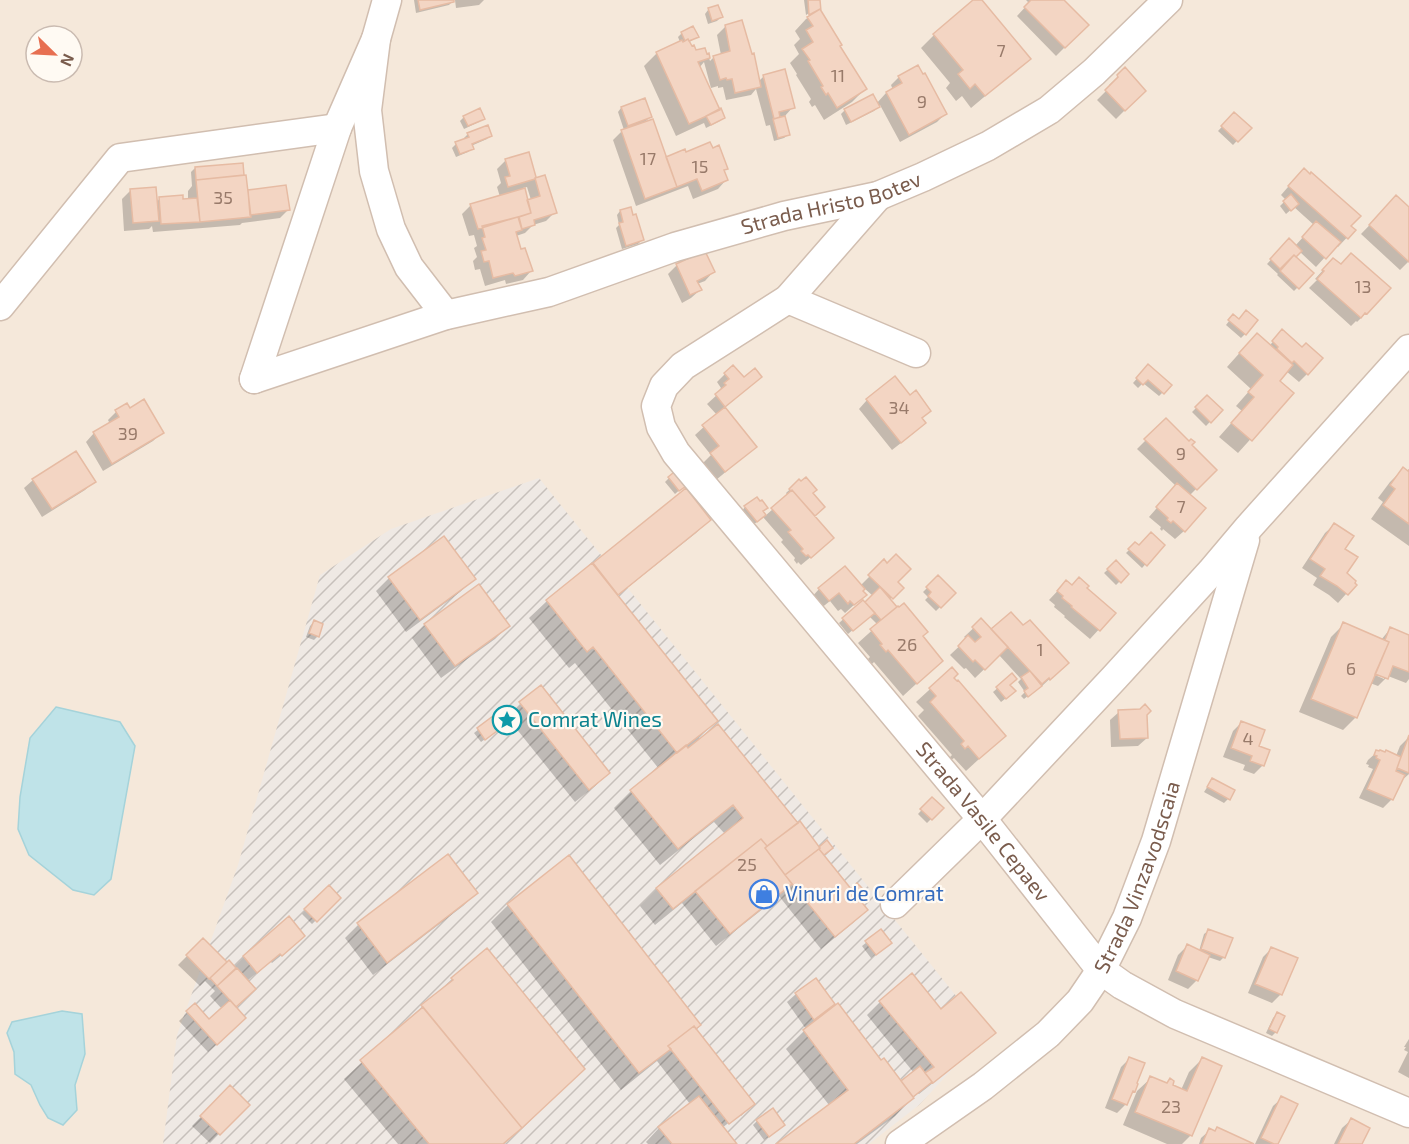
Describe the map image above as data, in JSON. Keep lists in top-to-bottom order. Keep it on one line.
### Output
{"streets":{"street":["Strada Hristo Botev","Strada Vasile Cepaev","Strada Vinzavodscaia"]},"crossings":[["Strada Vasile Cepaev","Strada Vinzavodscaia"]],"places":{"place":["Comrat Wines"],"shop":["Vinuri de Comrat"]},"house_numbers":["7","11","9","17","15","35","13","34","39","9","7","26","1","6","4","25","23"],"north":"bottom right"}
